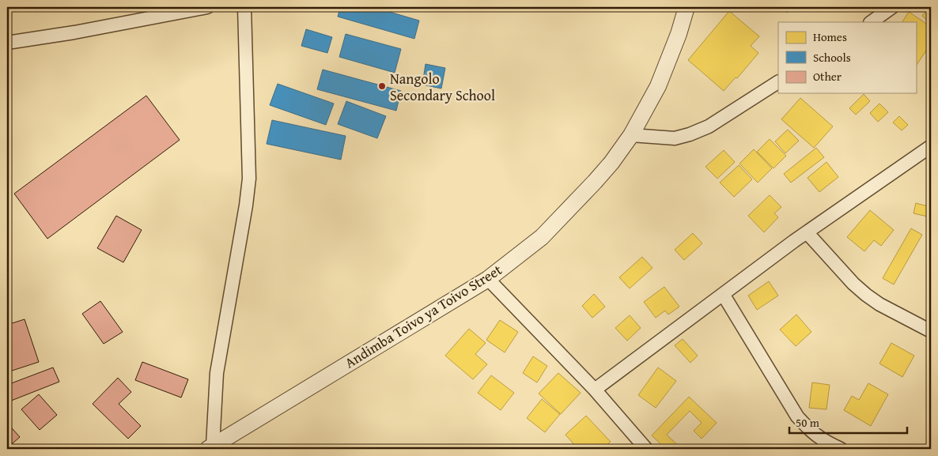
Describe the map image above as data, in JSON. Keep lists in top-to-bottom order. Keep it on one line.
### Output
{"streets":{"street":["Andimba Toivo ya Toivo Street"]},"places":["Nangolo Secondary School"],"legend":["Homes","Schools","Other"],"scale_bar":"50 m"}
